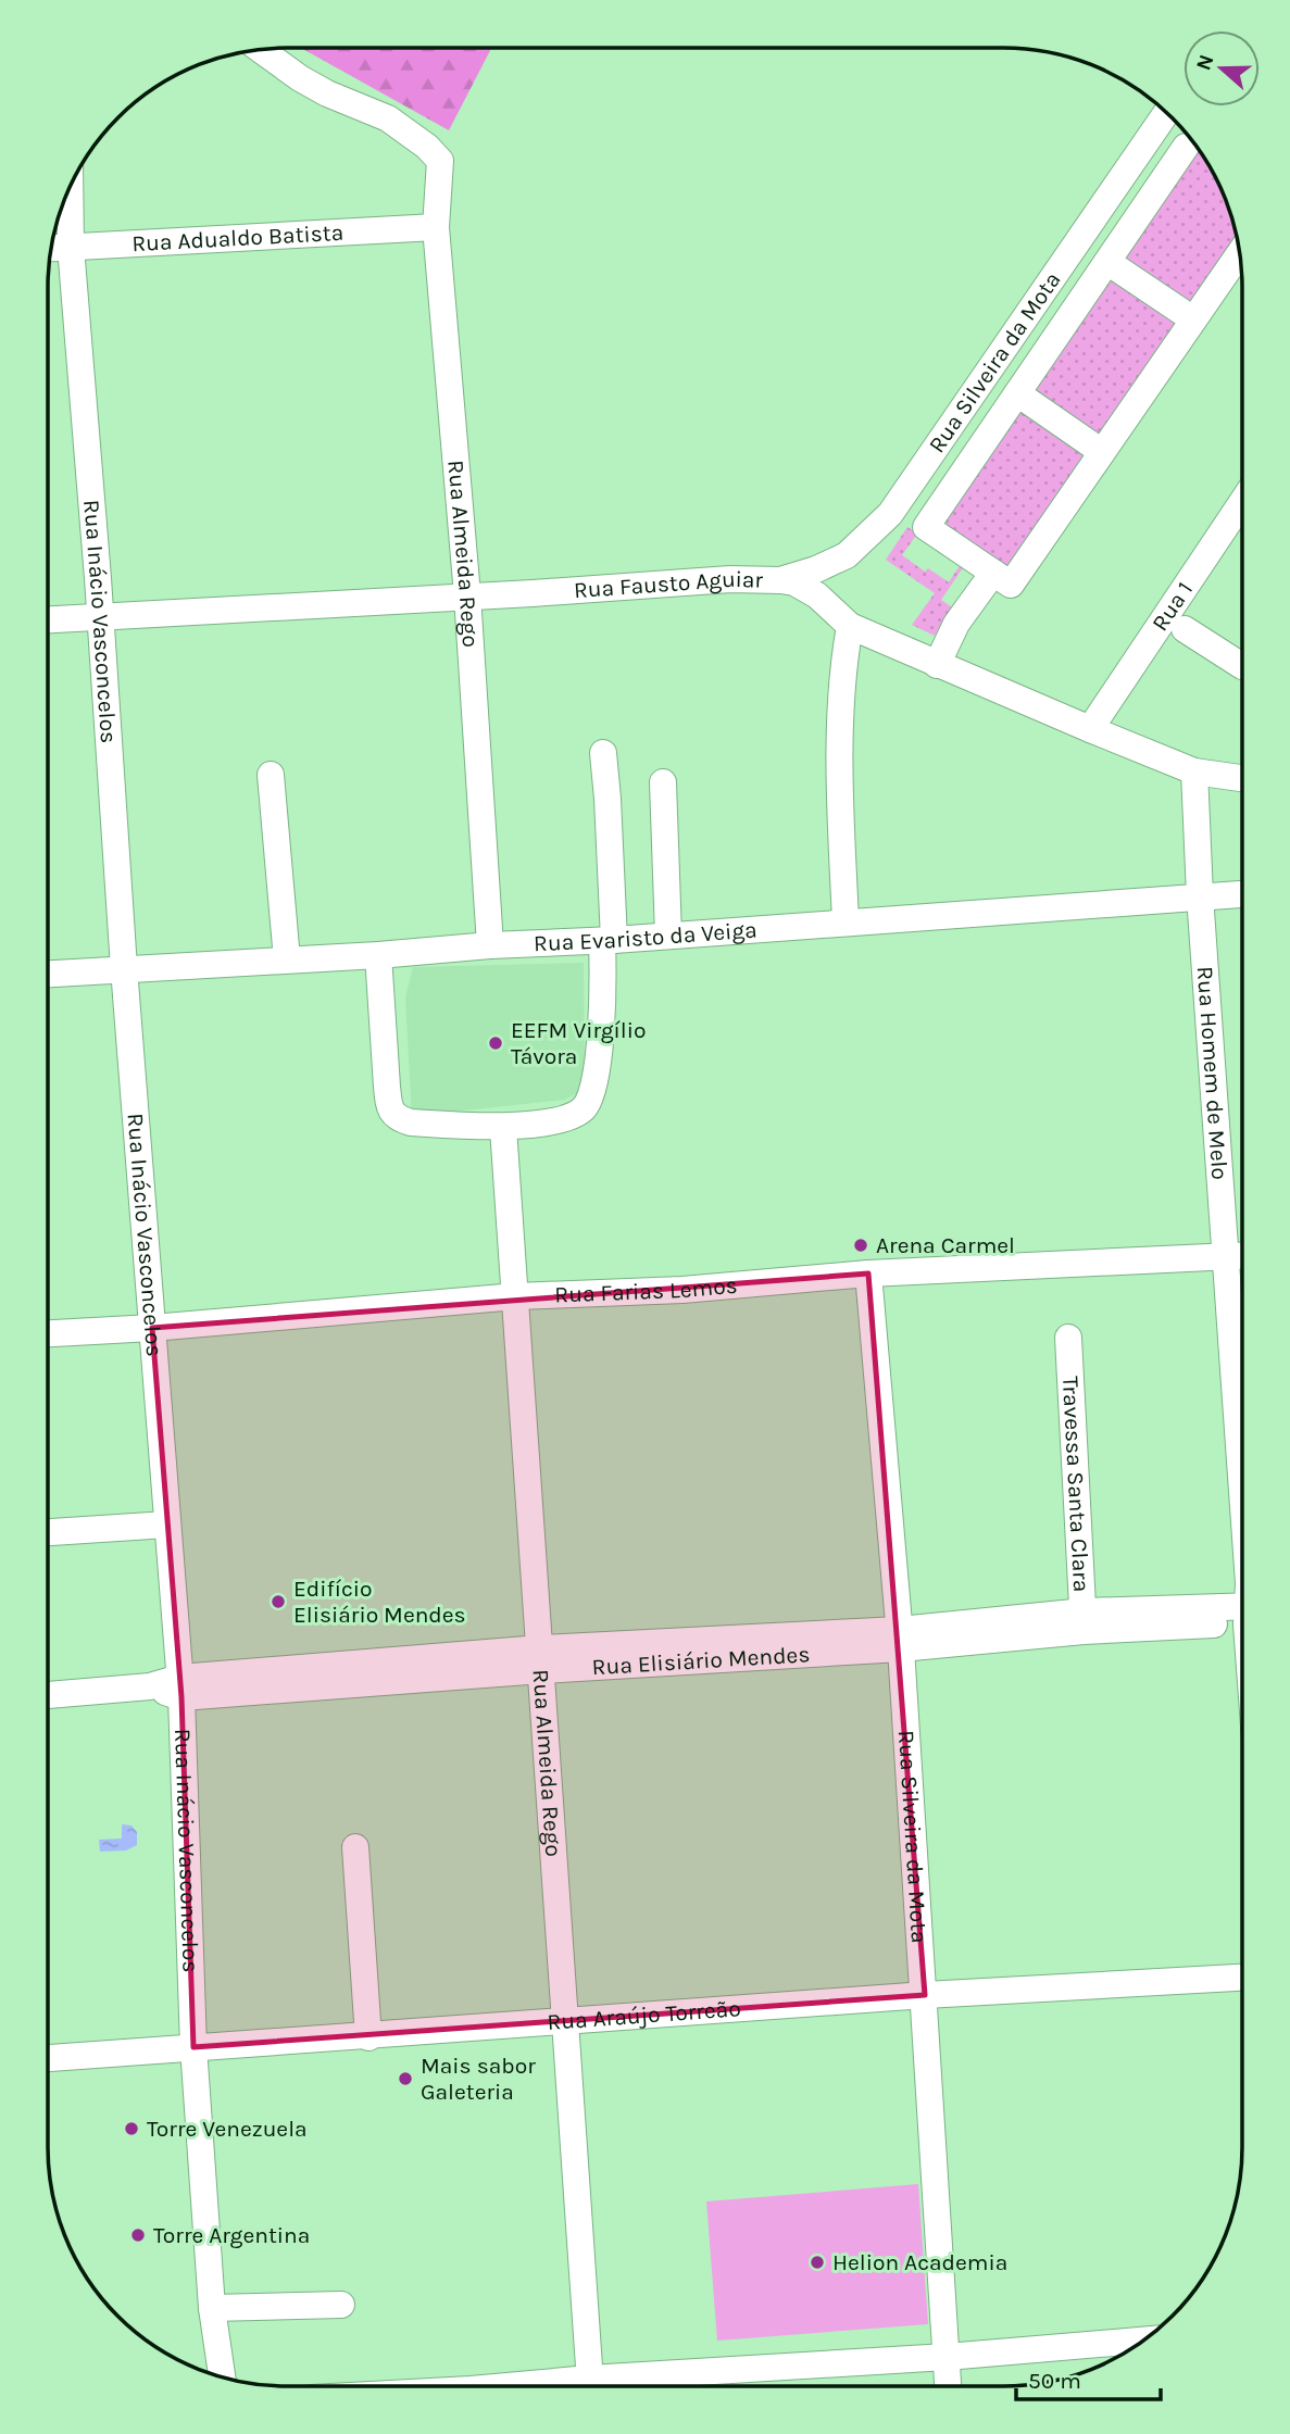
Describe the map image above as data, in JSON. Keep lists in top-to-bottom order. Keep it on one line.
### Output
{"streets":{"street":["Rua Adualdo Batista","Rua Silveira da Mota","Rua Almeida Rego","Rua Fausto Aguiar","Rua 1","Rua Inácio Vasconcelos","Rua Evaristo da Veiga","Rua Homem de Melo","Rua Farias Lemos","Travessa Santa Clara","Rua Elisiário Mendes","Rua Araújo Torreão"]},"crossings":[["Rua Adualdo Batista","Rua Almeida Rego"],["Rua Adualdo Batista","Rua Inácio Vasconcelos"],["Rua Silveira da Mota","Rua Fausto Aguiar"],["Rua Silveira da Mota","Rua Farias Lemos"],["Rua Silveira da Mota","Rua Elisiário Mendes"],["Rua Silveira da Mota","Rua Araújo Torreão"],["Rua Almeida Rego","Rua Fausto Aguiar"],["Rua Almeida Rego","Rua Evaristo da Veiga"],["Rua Almeida Rego","Rua Farias Lemos"],["Rua Almeida Rego","Rua Elisiário Mendes"],["Rua Almeida Rego","Rua Araújo Torreão"],["Rua Fausto Aguiar","Rua 1"],["Rua Fausto Aguiar","Rua Inácio Vasconcelos"],["Rua Fausto Aguiar","Rua Homem de Melo"],["Rua Inácio Vasconcelos","Rua Evaristo da Veiga"],["Rua Inácio Vasconcelos","Rua Farias Lemos"],["Rua Inácio Vasconcelos","Rua Elisiário Mendes"],["Rua Inácio Vasconcelos","Rua Araújo Torreão"],["Rua Evaristo da Veiga","Rua Homem de Melo"],["Rua Homem de Melo","Rua Farias Lemos"],["Travessa Santa Clara","Rua Elisiário Mendes"]],"places":["EEFM Virgílio Távora","Arena Carmel","Edifício Elisiário Mendes","Mais sabor Galeteria","Torre Venezuela","Torre Argentina","Helion Academia"],"scale_bar":"50 m","north":"left"}
